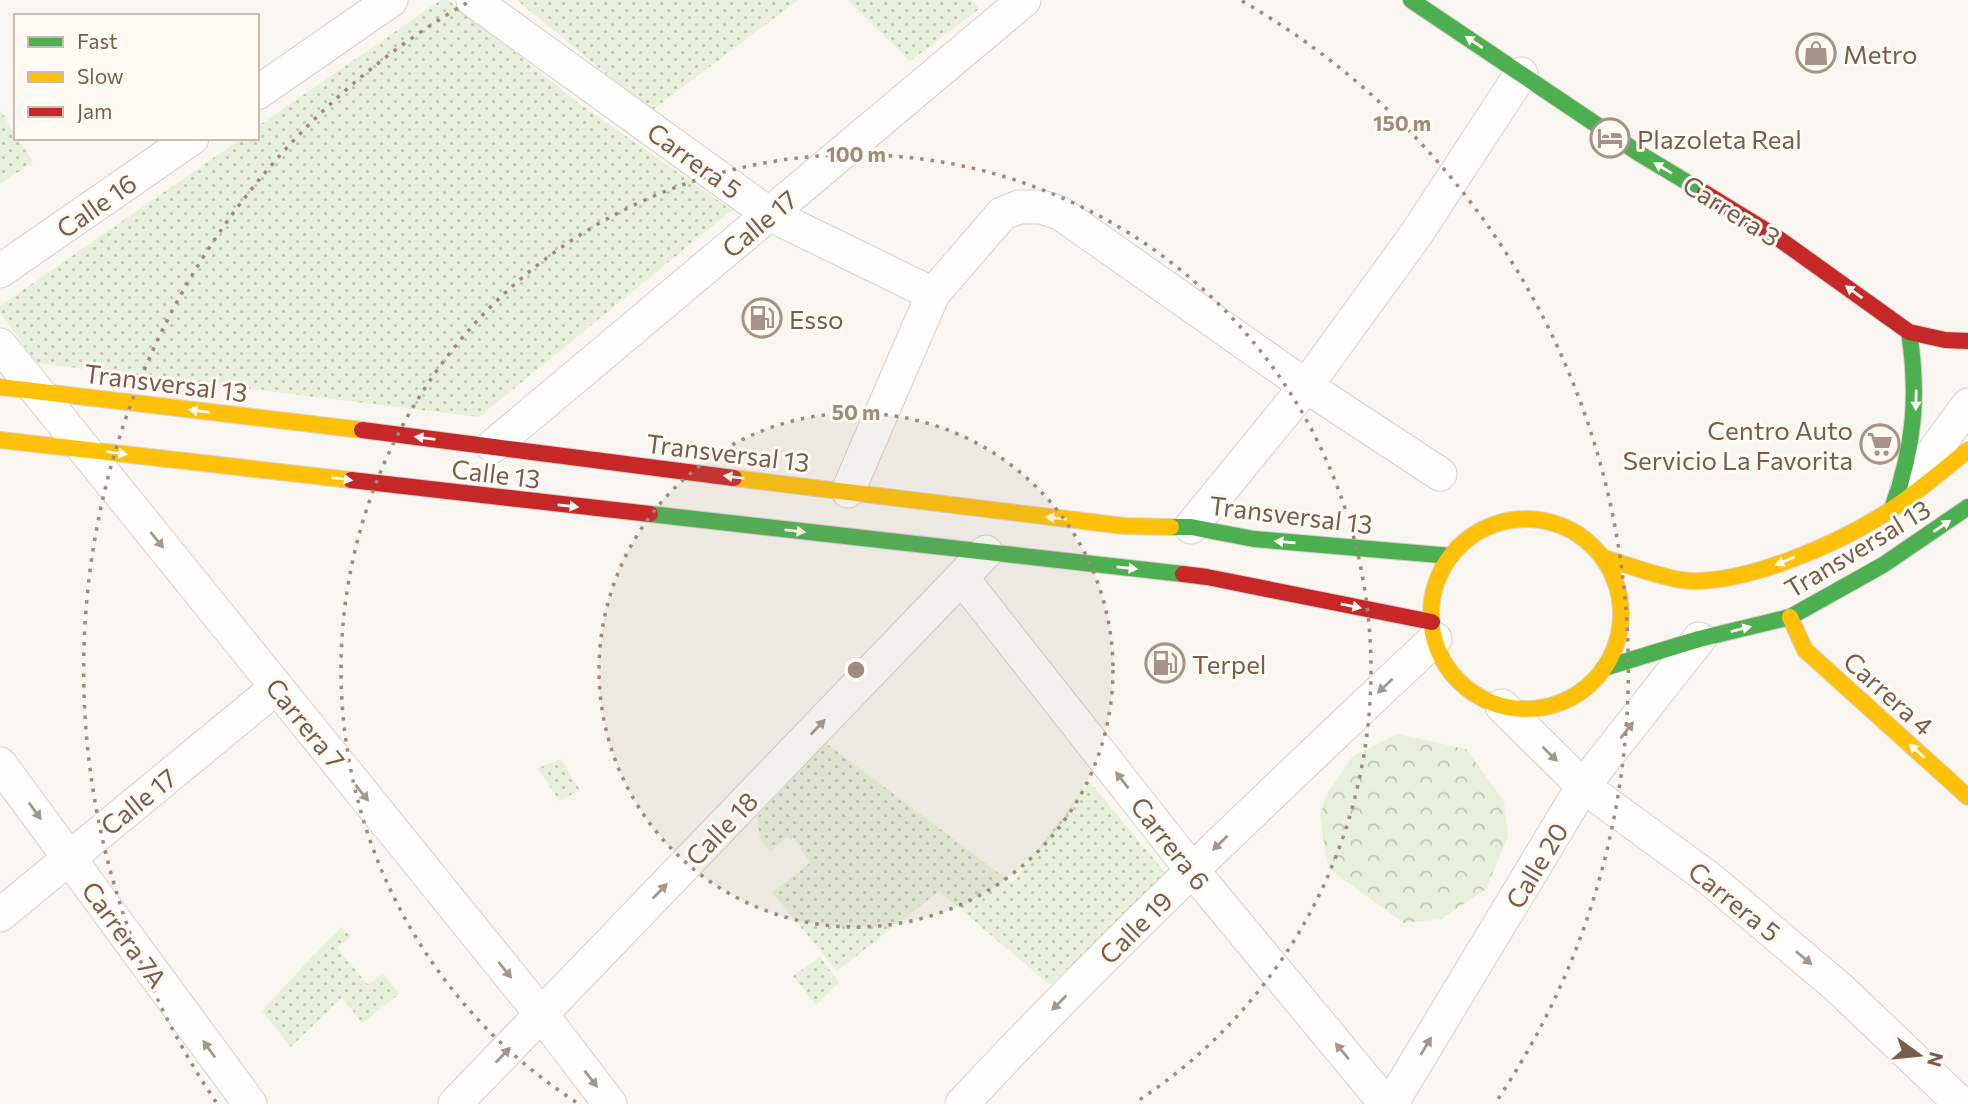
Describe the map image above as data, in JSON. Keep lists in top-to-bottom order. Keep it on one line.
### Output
{"streets":{"main road":["Carrera 3","Transversal 13","Calle 13","Carrera 4"],"street":["Carrera 5","Calle 16","Calle 17","Carrera 7","Calle 18","Carrera 6","Calle 20","Calle 19","Carrera 7A"]},"crossings":[["Carrera 5","Calle 17"],["Carrera 5","Transversal 13"],["Carrera 5","Calle 20"],["Carrera 5","Calle 19"],["Calle 17","Transversal 13"],["Calle 17","Carrera 7"],["Calle 17","Carrera 7A"],["Transversal 13","Carrera 4"],["Transversal 13","Carrera 7"],["Transversal 13","Calle 20"],["Transversal 13","Calle 19"],["Calle 13","Carrera 7"],["Calle 13","Calle 18"],["Carrera 7","Calle 18"],["Calle 18","Carrera 6"],["Carrera 6","Calle 20"],["Carrera 6","Calle 19"]],"one_way":["Carrera 5","Carrera 3","Calle 13","Carrera 4","Carrera 7","Calle 18","Carrera 6","Calle 20","Calle 19"],"places":{"shop":["Metro"],"hotel":["Plazoleta Real"],"fuel station":["Esso","Terpel"],"supermarket":["Centro Auto Servicio La Favorita"]},"legend":["Fast","Slow","Jam"],"north":"right","rings":["150 m","100 m","50 m"]}
